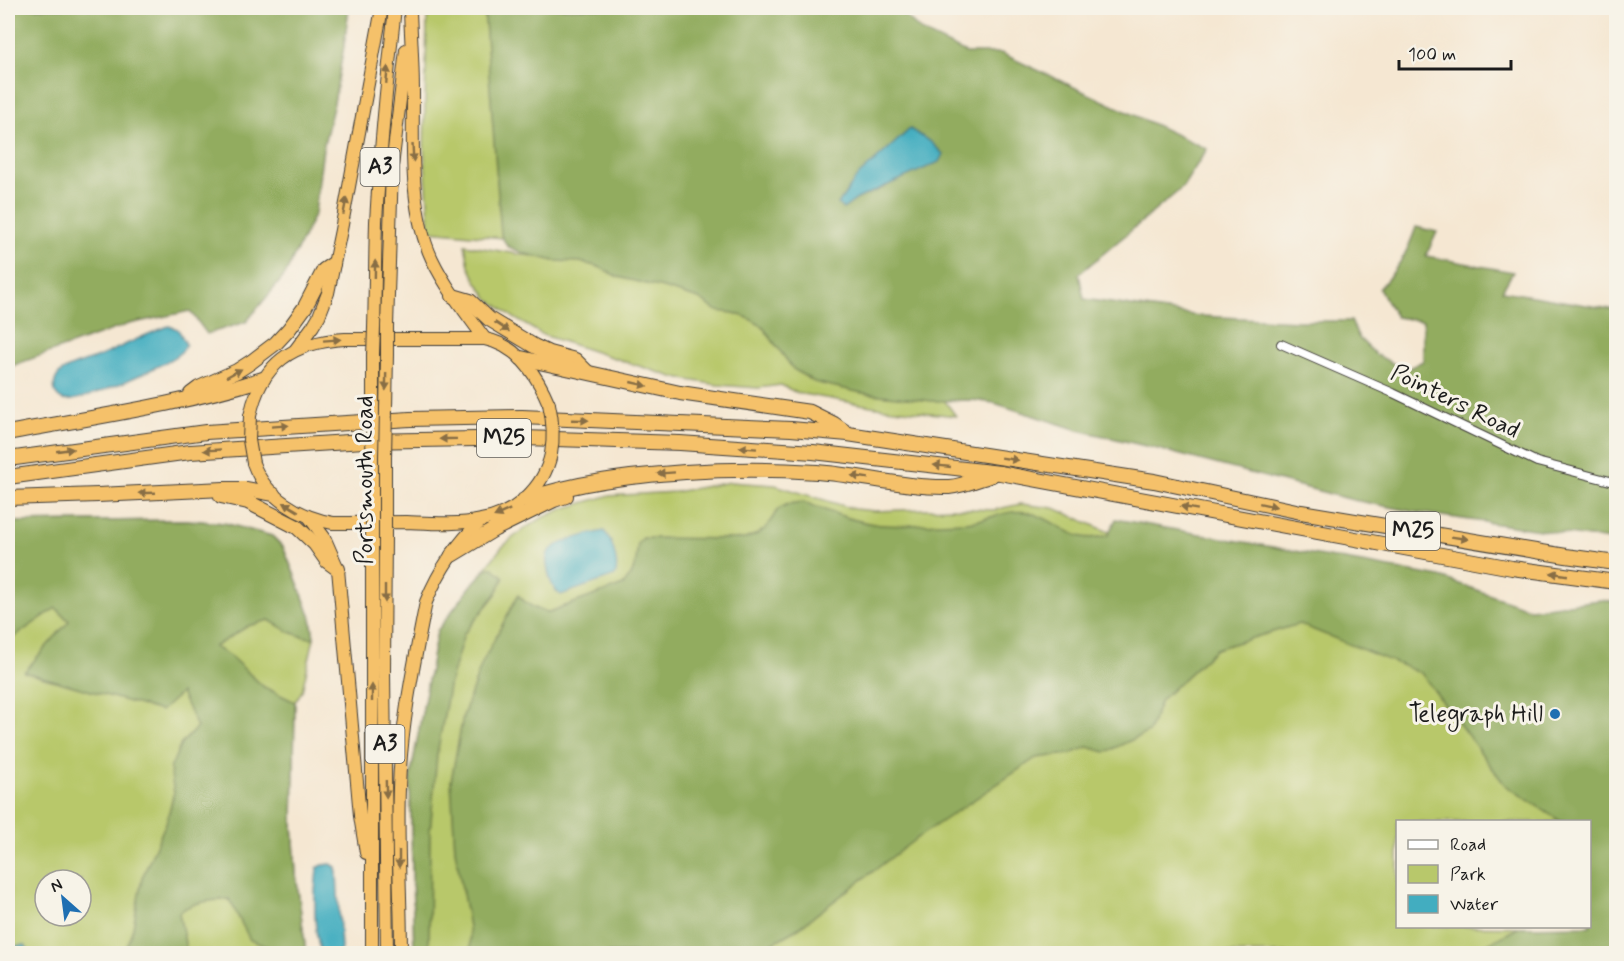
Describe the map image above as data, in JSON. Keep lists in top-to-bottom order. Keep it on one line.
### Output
{"streets":{"highway":["A3","M25","Portsmouth Road"],"street":["Pointers Road"]},"crossings":[["A3","M25"],["A3","Portsmouth Road"]],"places":["Telegraph Hill"],"legend":["Road","Park","Water"],"scale_bar":"100 m","north":"top left"}
